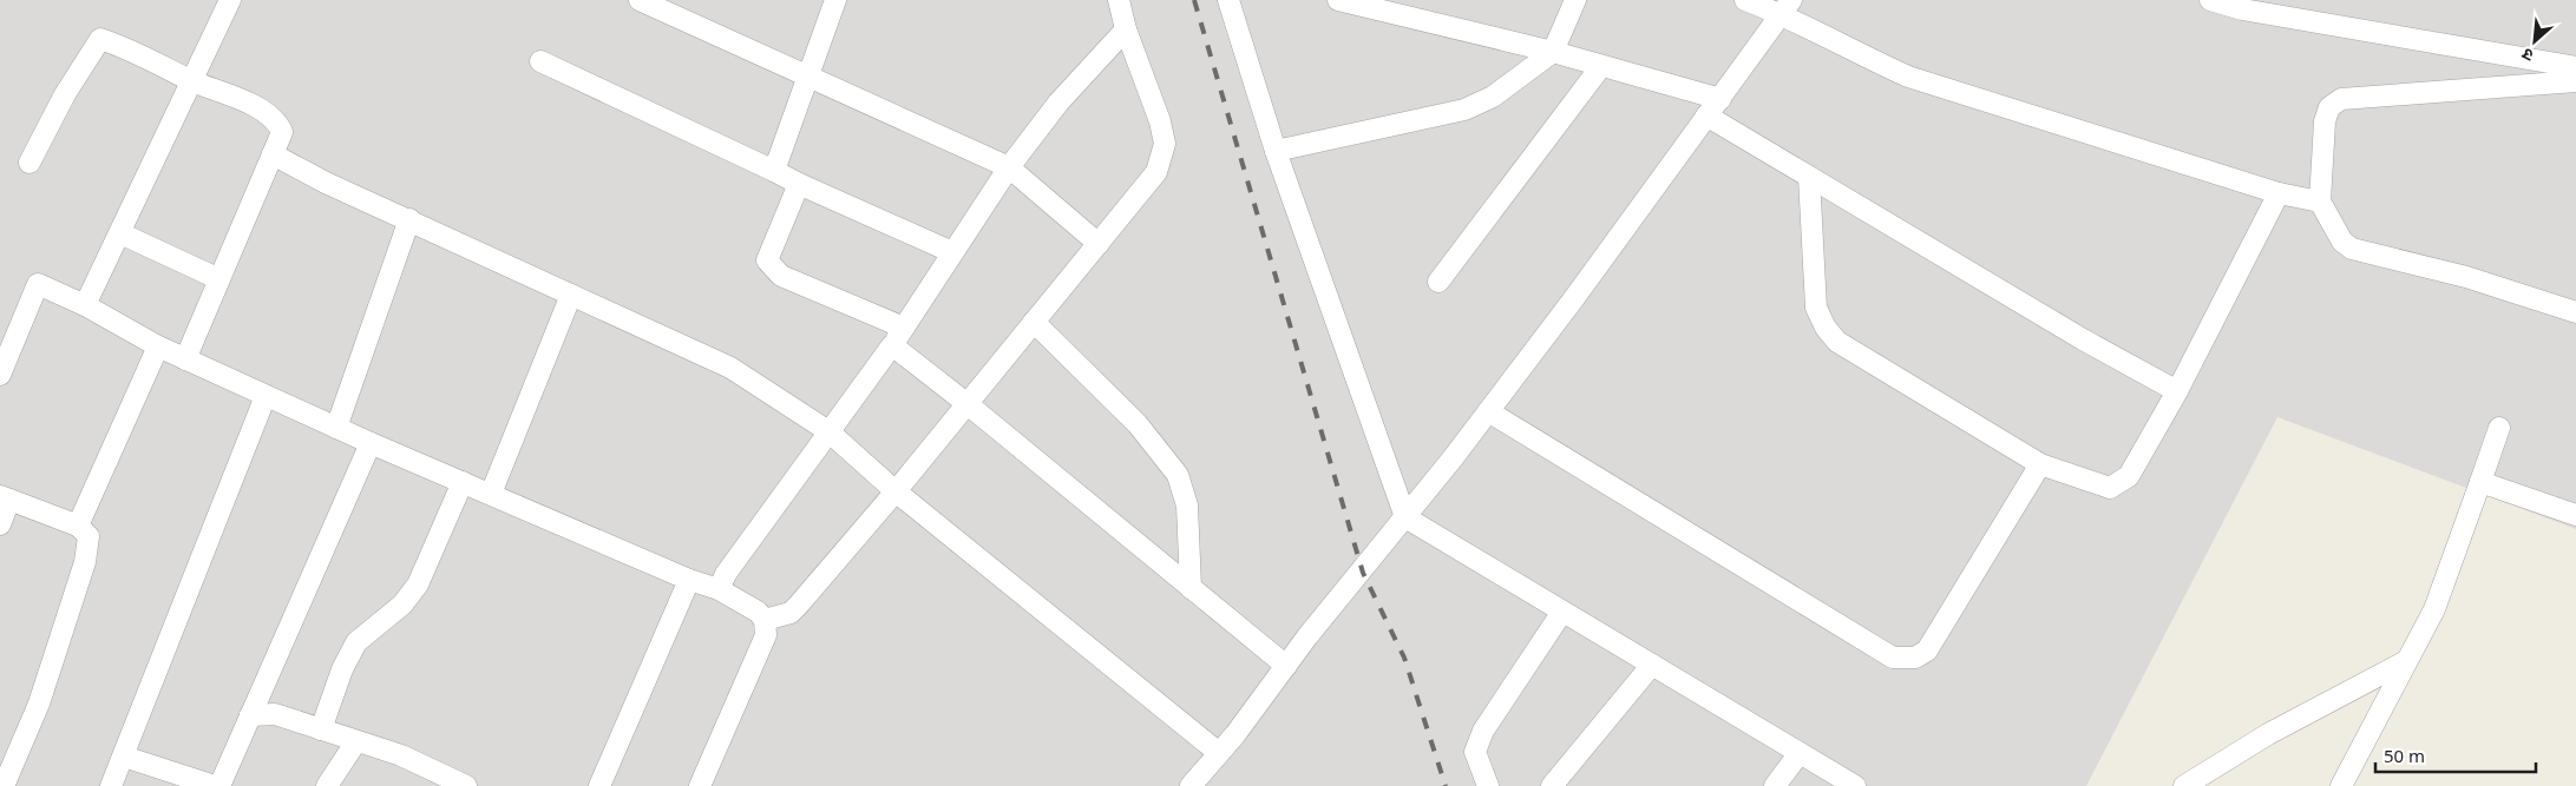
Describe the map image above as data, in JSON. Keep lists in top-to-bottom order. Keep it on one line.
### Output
{"scale_bar":"50 m","north":"bottom left"}
